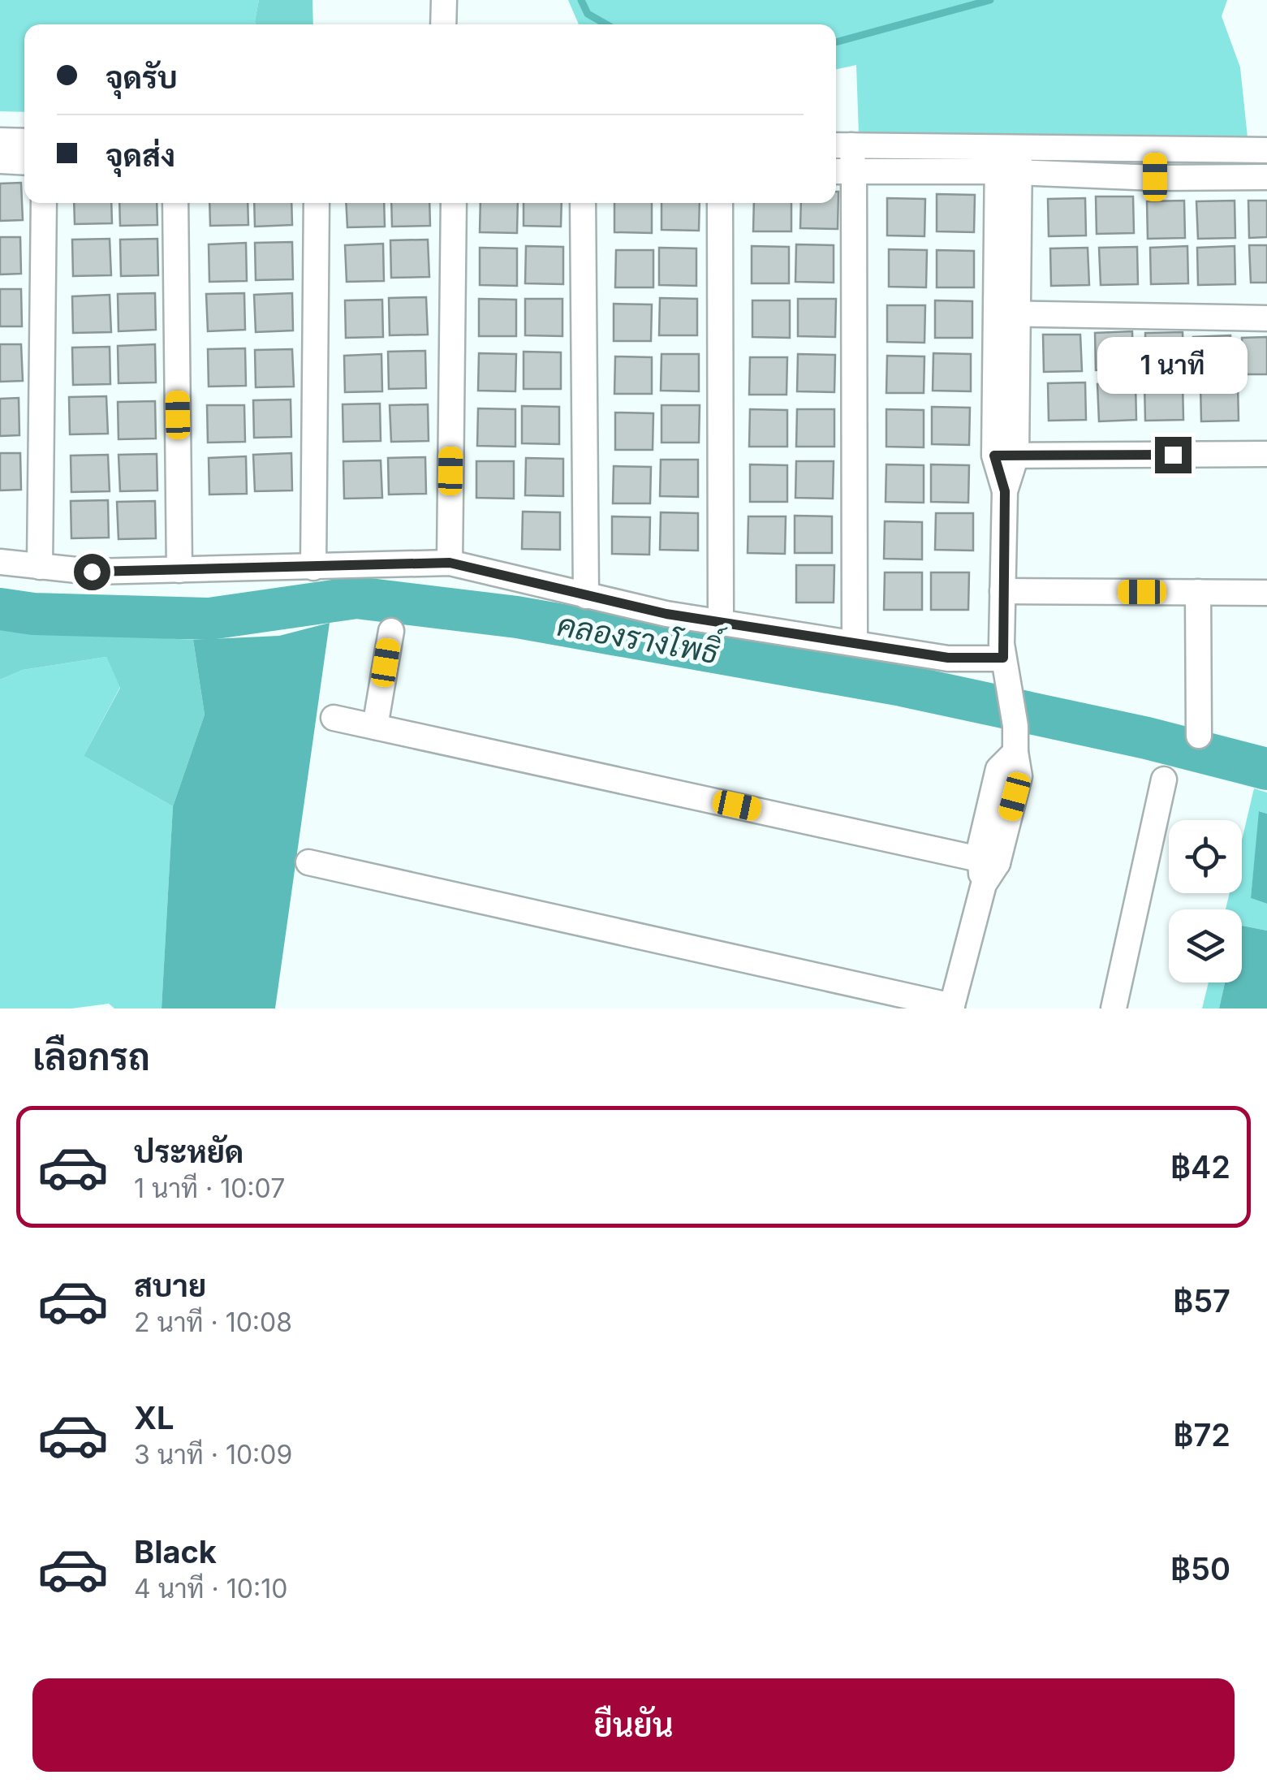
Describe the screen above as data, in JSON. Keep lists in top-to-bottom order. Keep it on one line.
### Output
{"water":["คลองรางโพธิ์"],"page":{"banner":["จุดรับ","จุดส่ง"],"bubble":"1 นาที","heading":"เลือกรถ","list":[{"name":"ประหยัด","note":"1 นาที · 10:07","value":"฿42"},{"name":"สบาย","note":"2 นาที · 10:08","value":"฿57"},{"name":"XL","note":"3 นาที · 10:09","value":"฿72"},{"name":"Black","note":"4 นาที · 10:10","value":"฿50"}],"buttons":"ยืนยัน"}}
